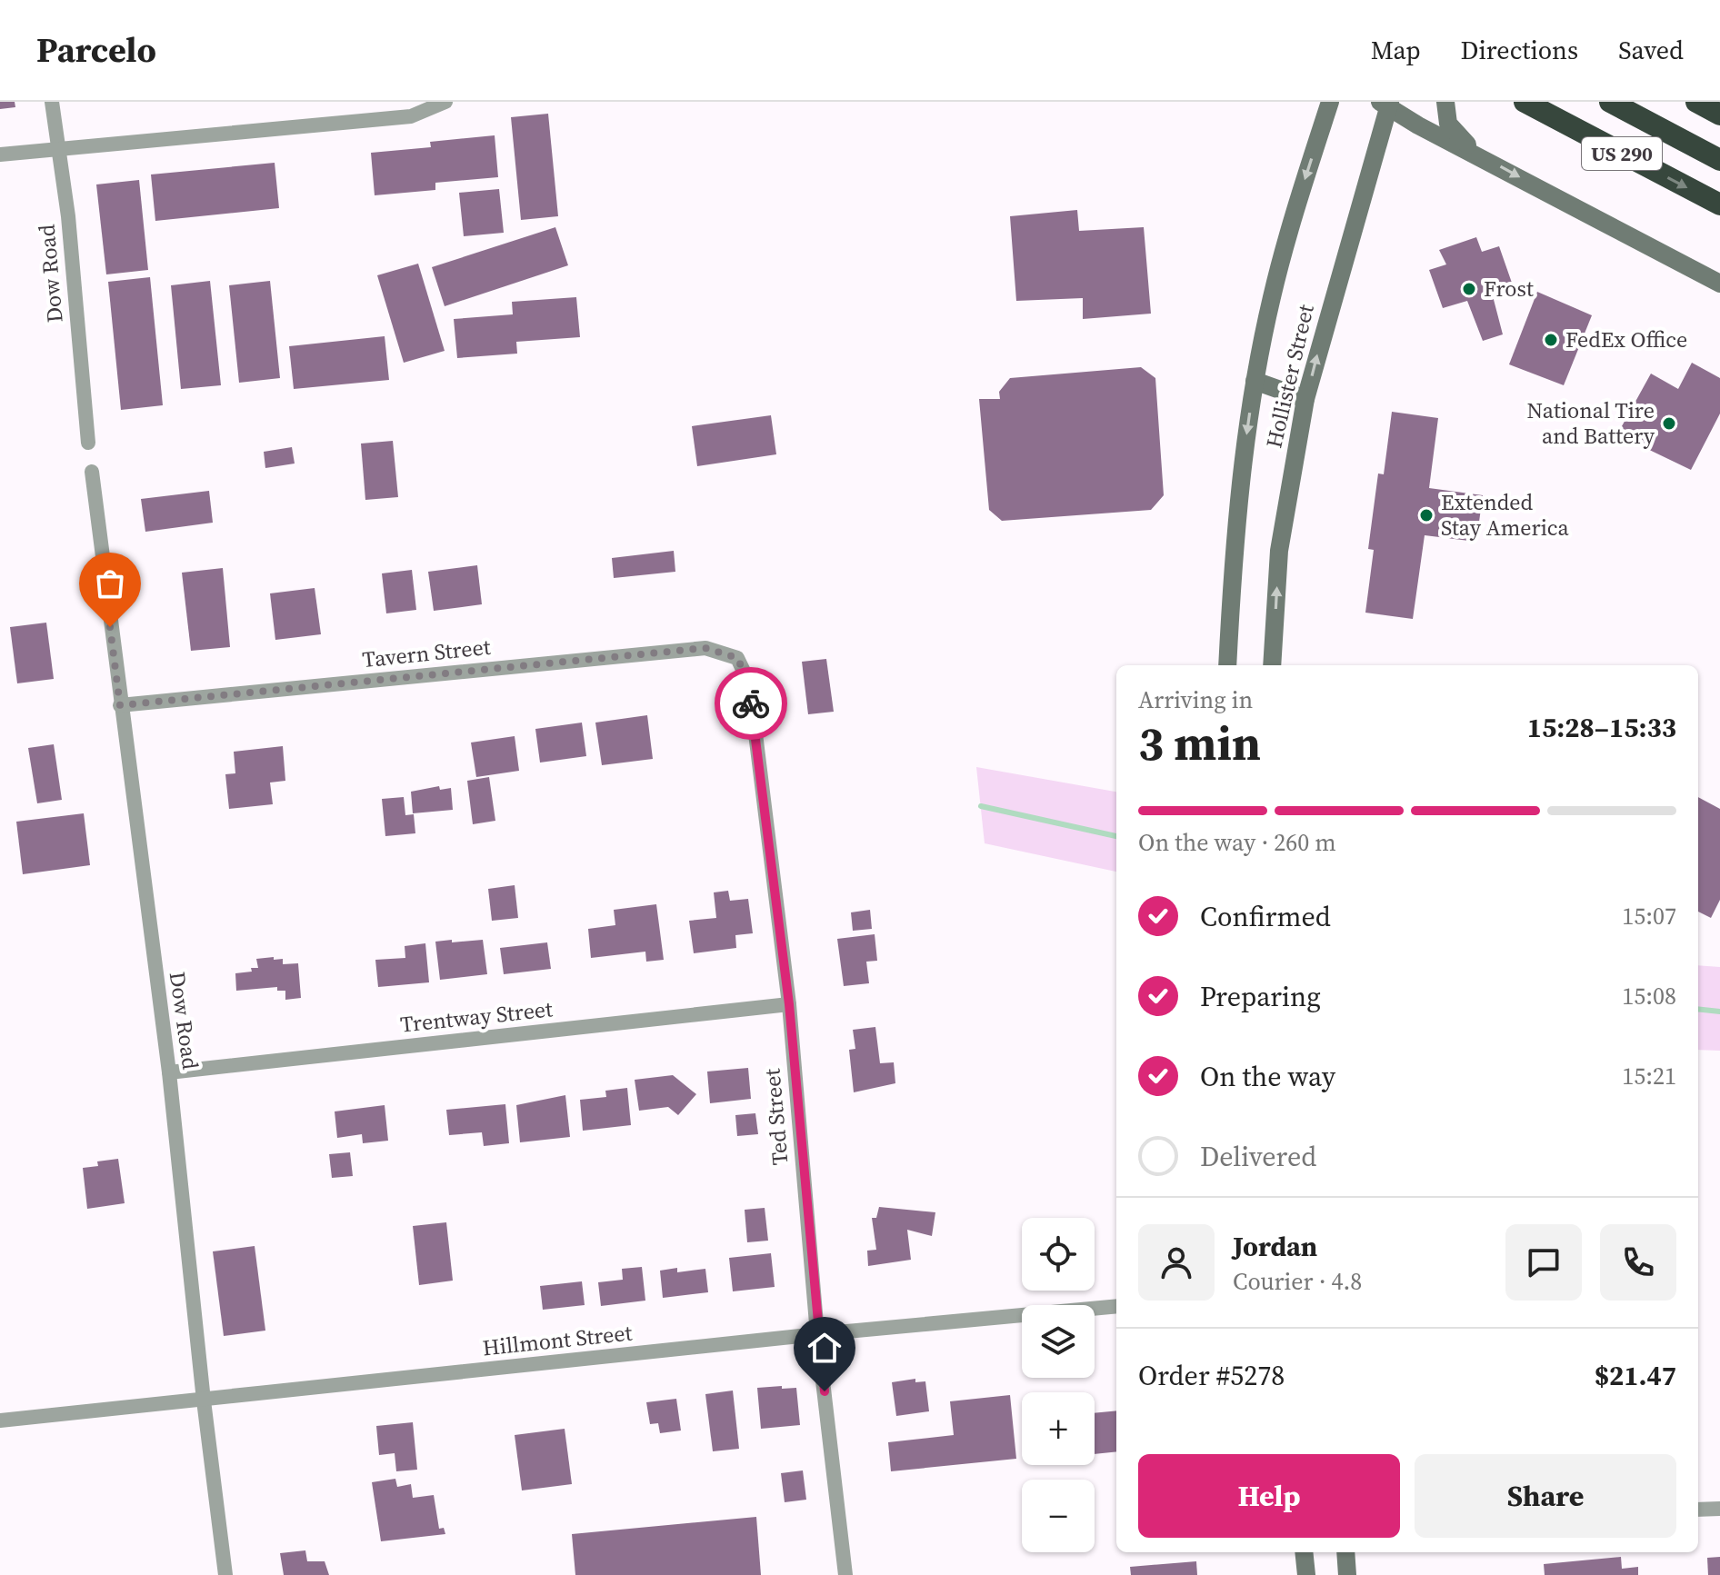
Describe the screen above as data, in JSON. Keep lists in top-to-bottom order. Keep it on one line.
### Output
{"streets":{"highway":["US 290"],"main road":["Hollister Street"],"street":["Dow Road","Tavern Street","Trentway Street","Ted Street","Hillmont Street"]},"crossings":[["Dow Road","Tavern Street"],["Dow Road","Trentway Street"],["Dow Road","Hillmont Street"],["Tavern Street","Ted Street"],["Trentway Street","Ted Street"],["Ted Street","Hillmont Street"]],"places":["Frost","FedEx Office","National Tire and Battery","Extended Stay America"],"page":{"header":"Parcelo","nav":["Map","Directions","Saved"],"heading":["3 min","Arriving in","15:28–15:33"],"panel":["Jordan","Courier · 4.8","Order #5278","$21.47"],"bar":"On the way · 260 m","list":[["Confirmed","15:07"],["Preparing","15:08"],["On the way","15:21"],"Delivered"],"map_buttons":["+","−"],"buttons":["Help","Share"]}}
